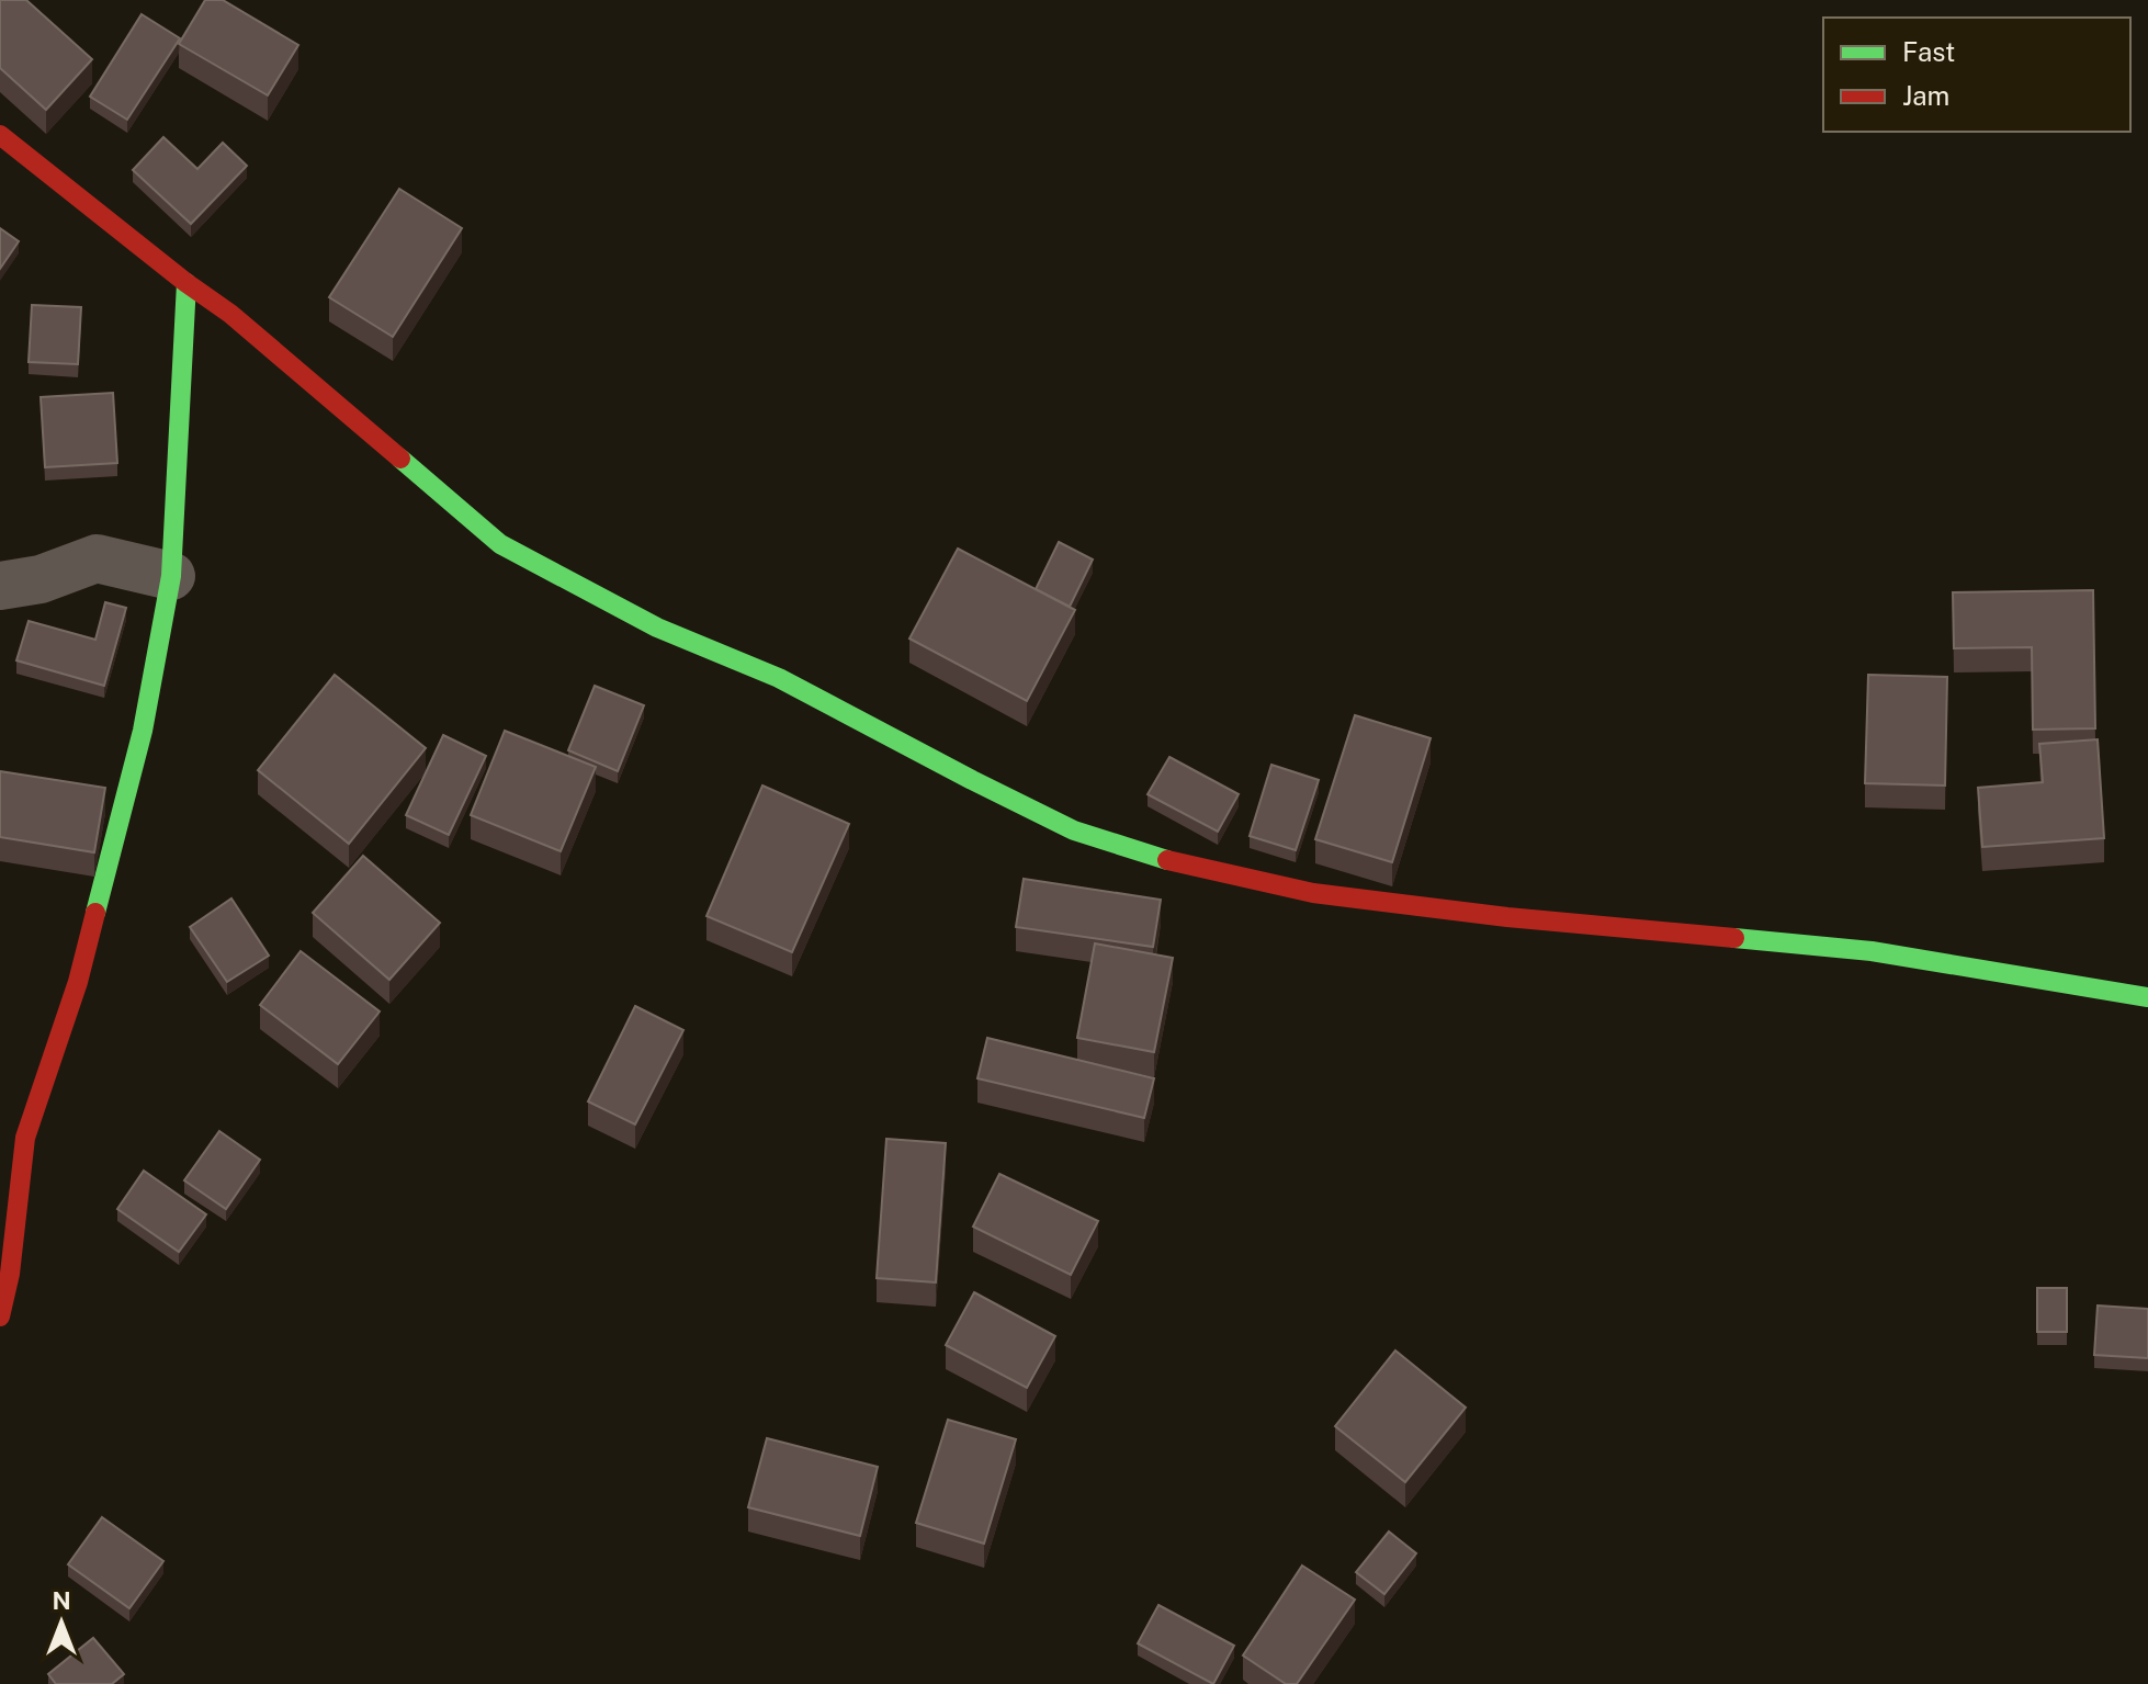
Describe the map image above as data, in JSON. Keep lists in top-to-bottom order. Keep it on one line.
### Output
{"legend":["Fast","Jam"],"north":"top"}
